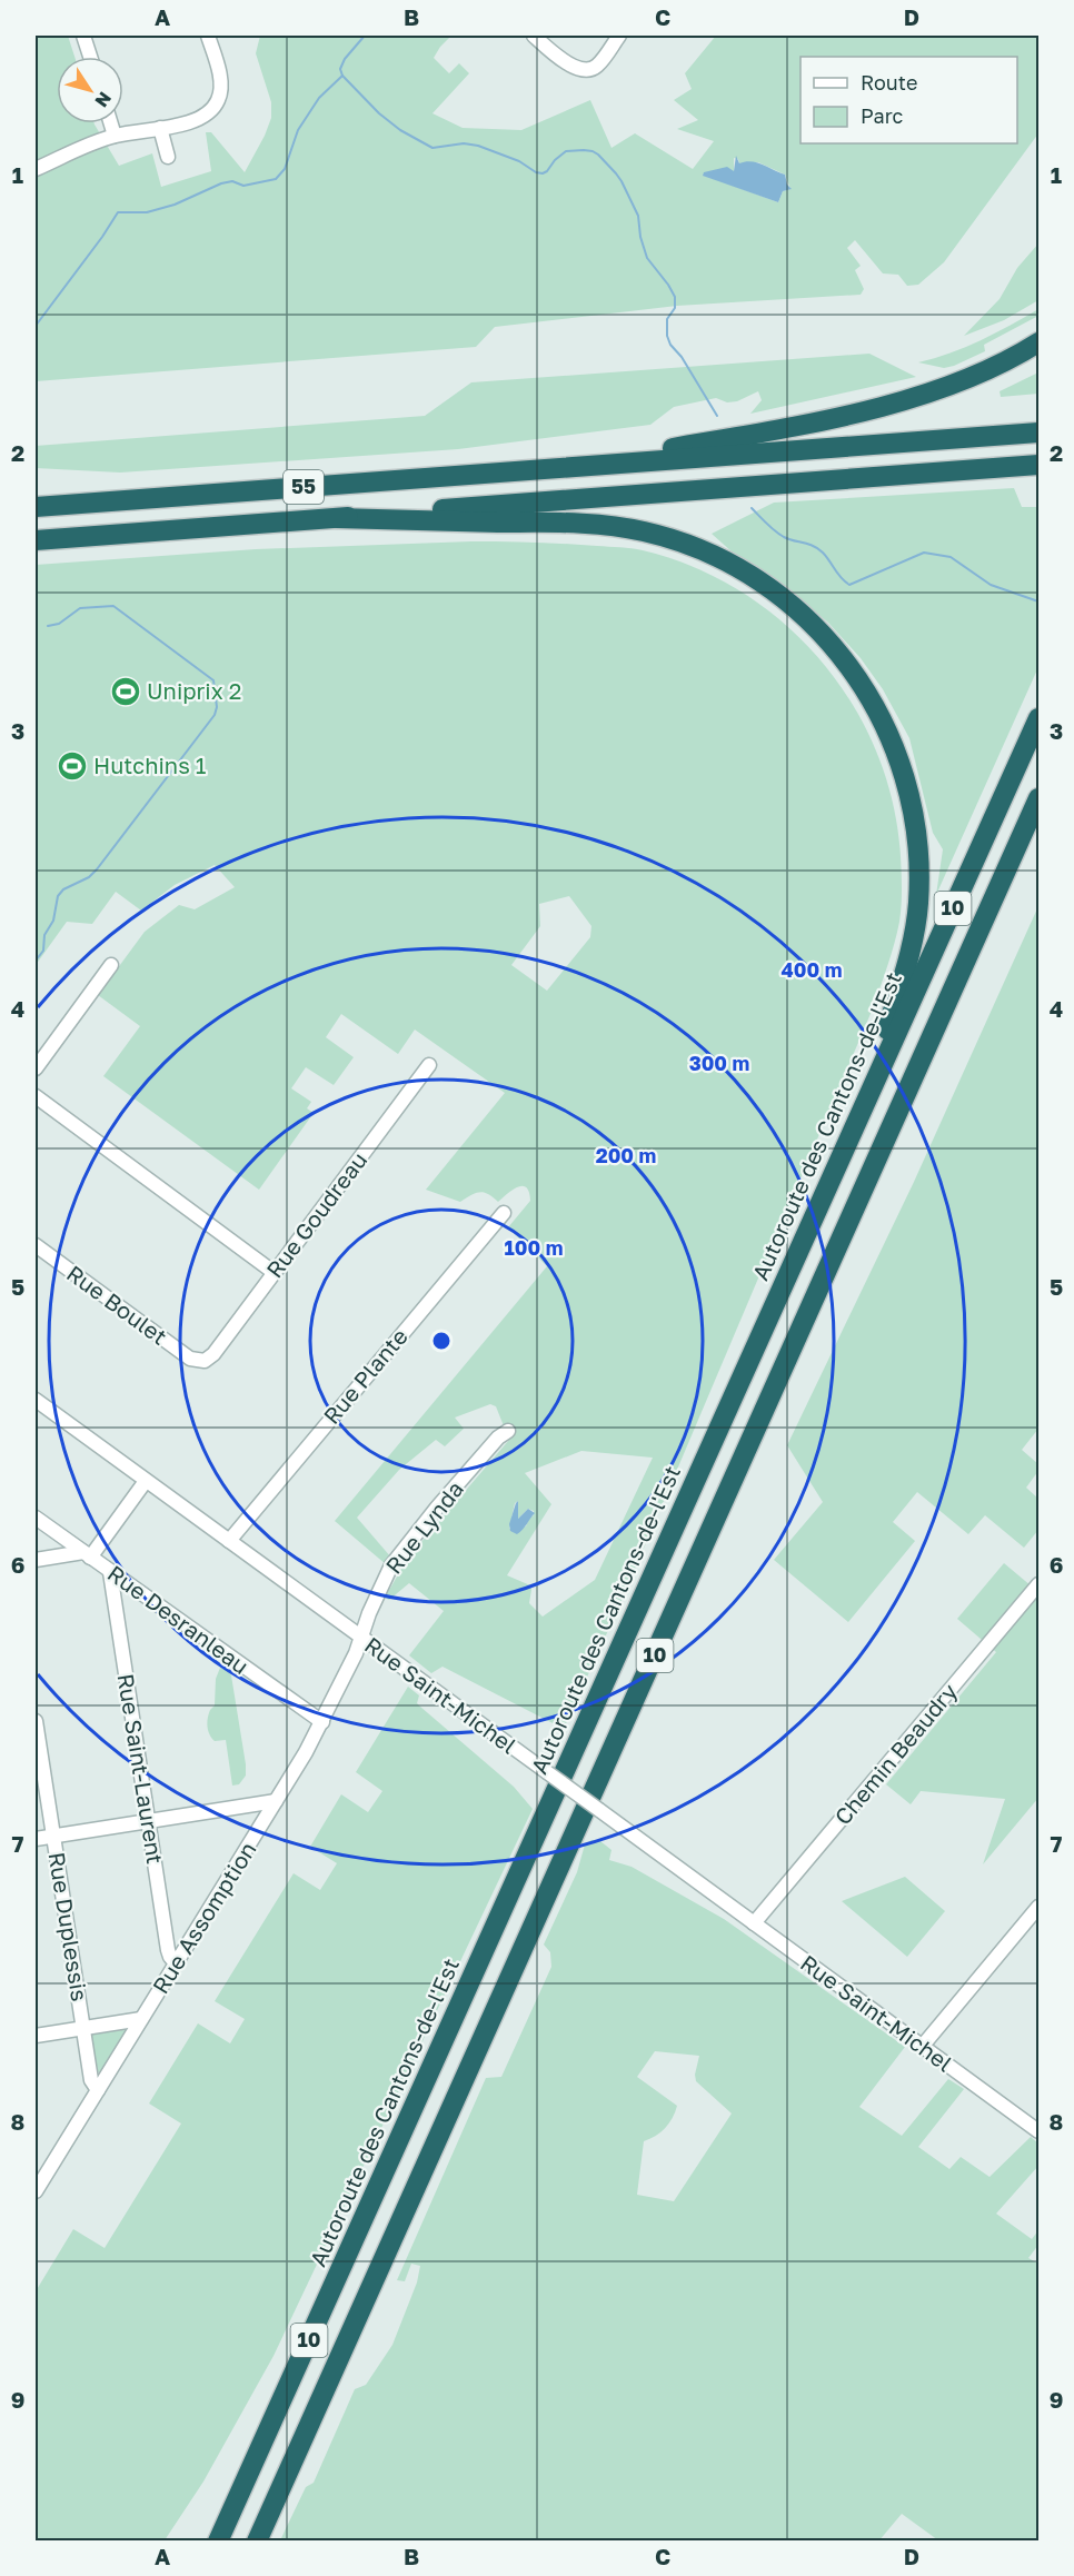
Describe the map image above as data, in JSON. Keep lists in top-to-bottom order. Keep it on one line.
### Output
{"streets":{"highway":["55","10","Autoroute des Cantons-de-l'Est"],"street":["Rue Goudreau","Rue Boulet","Rue Plante","Rue Lynda","Rue Desranleau","Rue Saint-Michel","Chemin Beaudry","Rue Saint-Laurent","Rue Assomption","Rue Duplessis"]},"crossings":[["Rue Goudreau","Rue Boulet"],["Rue Plante","Rue Saint-Michel"],["Rue Lynda","Rue Saint-Michel"],["Rue Lynda","Rue Assomption"],["Rue Desranleau","Rue Saint-Laurent"],["Rue Desranleau","Rue Assomption"],["Rue Saint-Michel","Chemin Beaudry"],["Rue Saint-Michel","Rue Assomption"],["Rue Saint-Laurent","Rue Assomption"],["Rue Assomption","Rue Duplessis"]],"places":{"sports":["Uniprix 2","Hutchins 1"]},"legend":["Route","Parc"],"north":"bottom right","grid":{"columns":["A","B","C","D"],"rows":["1","2","3","4","5","6","7","8","9"]},"rings":["400 m","300 m","200 m","100 m"]}
